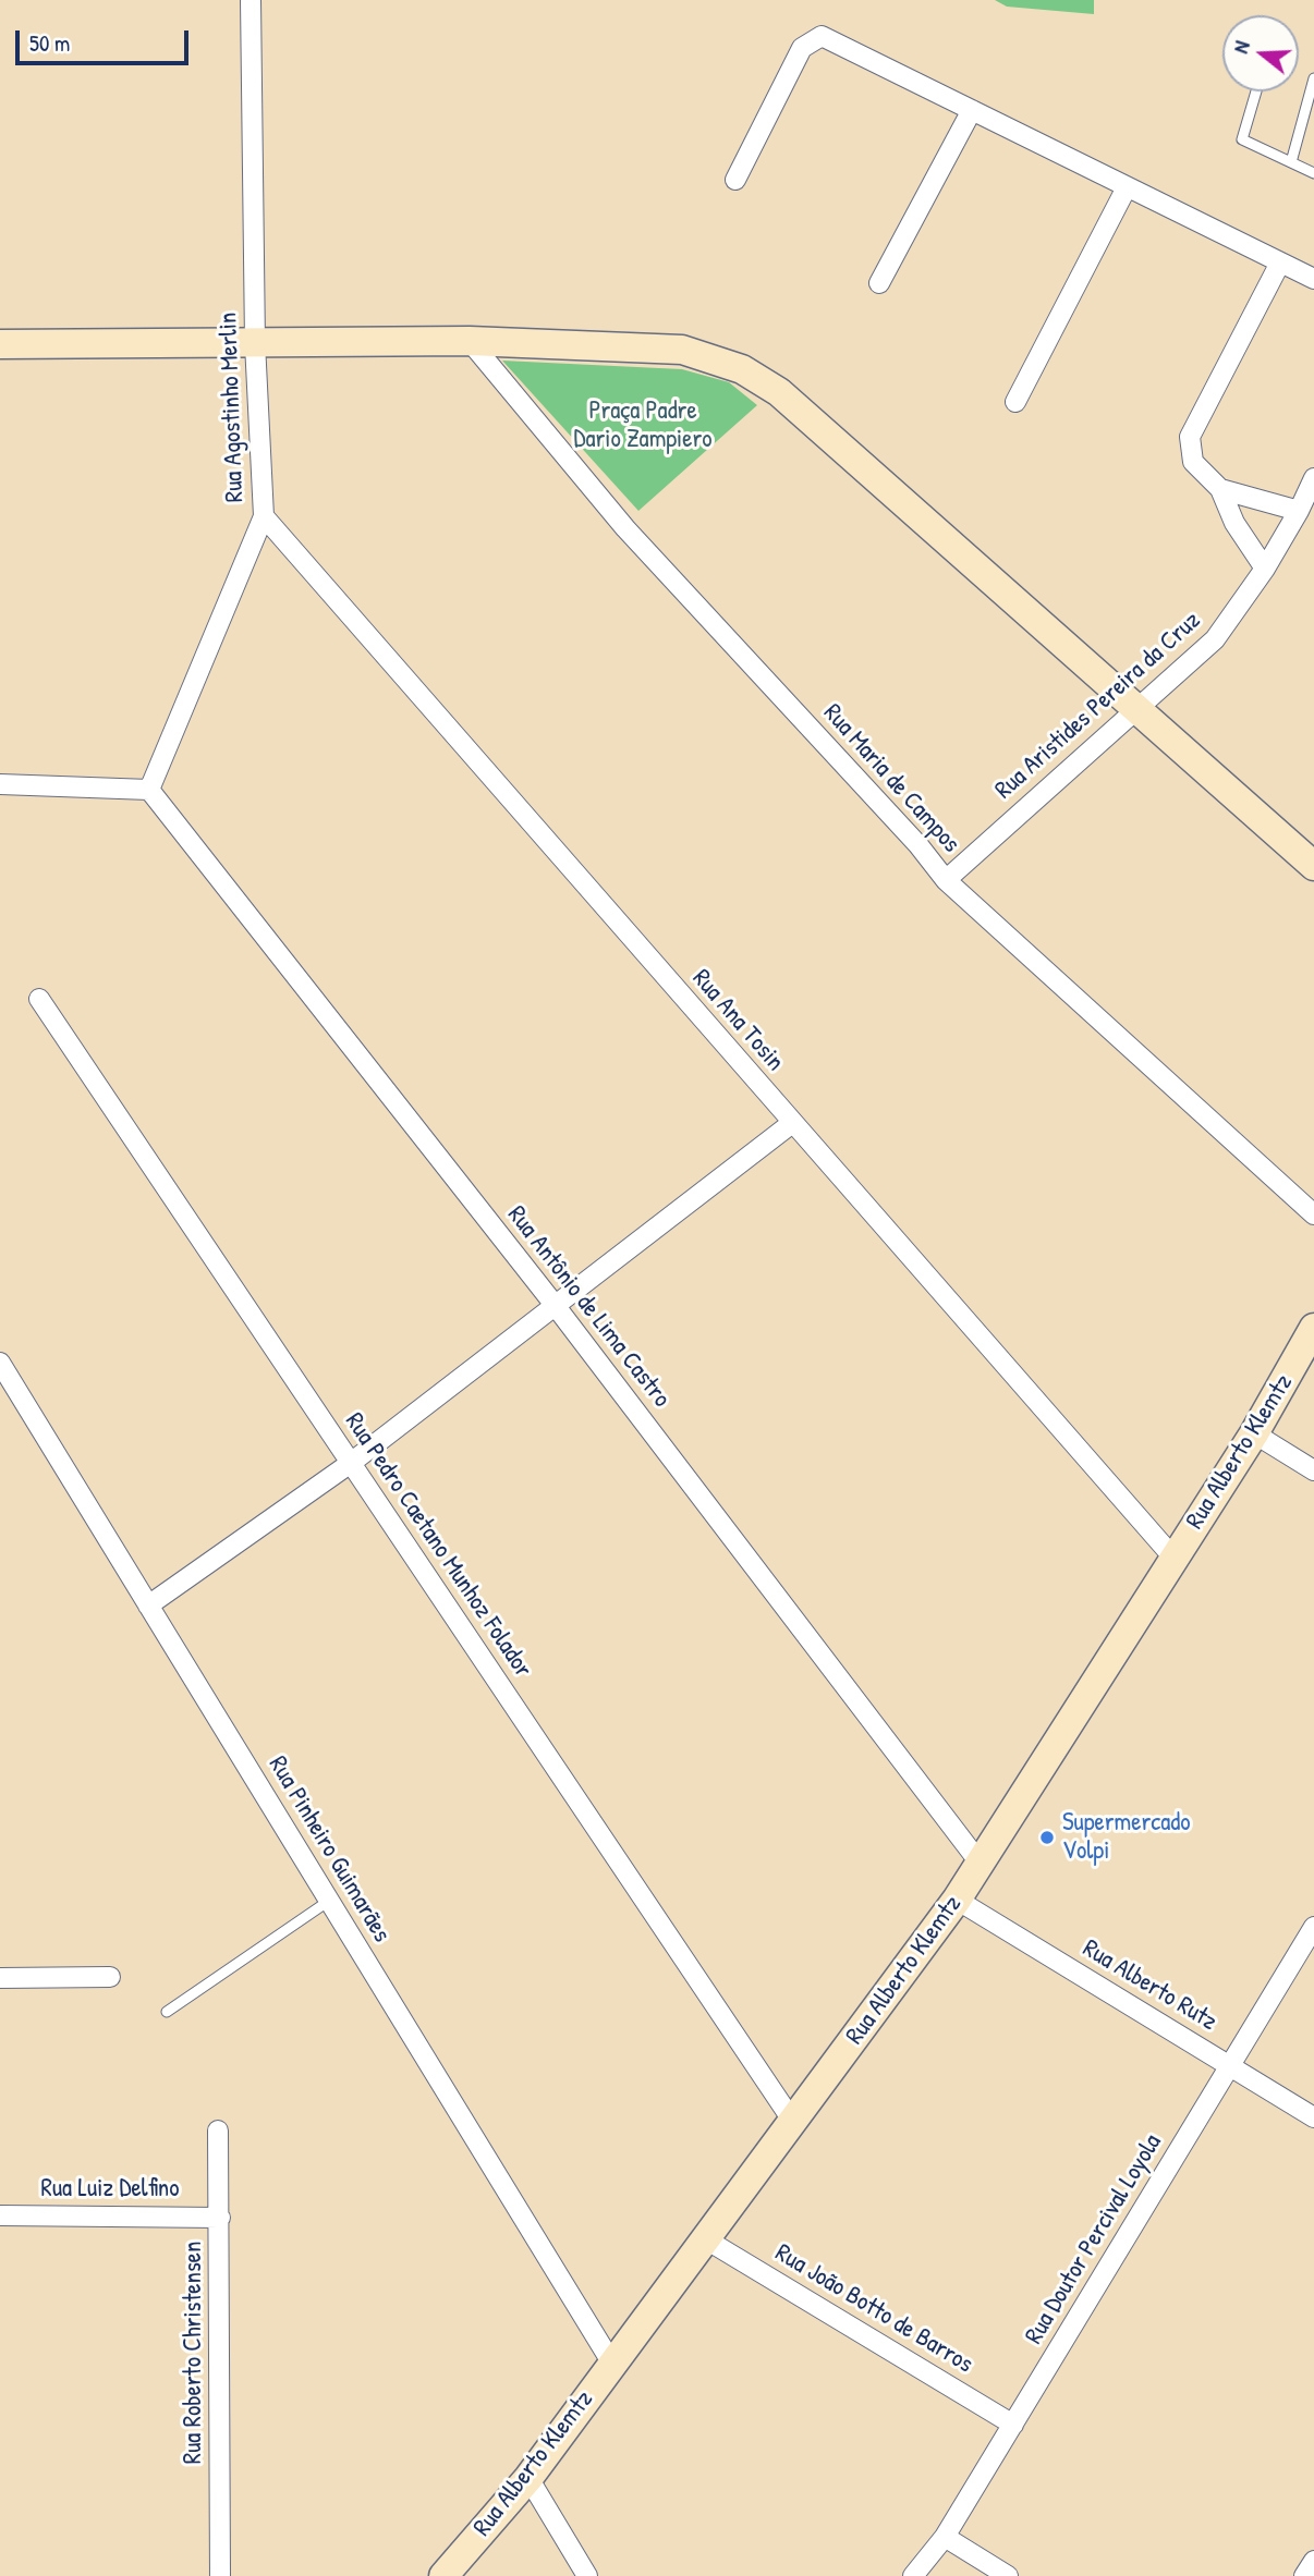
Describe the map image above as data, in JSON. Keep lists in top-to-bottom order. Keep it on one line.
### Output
{"streets":{"street":["Rua Agostinho Merlin","Rua Aristides Pereira da Cruz","Rua Maria de Campos","Rua Ana Tosin","Rua Antônio de Lima Castro","Rua Alberto Klemtz","Rua Pedro Caetano Munhoz Folador","Rua Pinheiro Guimarães","Rua Alberto Rutz","Rua Luiz Delfino","Rua Doutor Percival Loyola","Rua João Botto de Barros","Rua Roberto Christensen"]},"crossings":[["Rua Agostinho Merlin","Rua Ana Tosin"],["Rua Agostinho Merlin","Rua Antônio de Lima Castro"],["Rua Aristides Pereira da Cruz","Rua Maria de Campos"],["Rua Ana Tosin","Rua Alberto Klemtz"],["Rua Antônio de Lima Castro","Rua Alberto Klemtz"],["Rua Alberto Klemtz","Rua Pedro Caetano Munhoz Folador"],["Rua Alberto Klemtz","Rua Pinheiro Guimarães"],["Rua Alberto Klemtz","Rua Alberto Rutz"],["Rua Alberto Klemtz","Rua João Botto de Barros"],["Rua Alberto Rutz","Rua Doutor Percival Loyola"],["Rua Luiz Delfino","Rua Roberto Christensen"],["Rua Doutor Percival Loyola","Rua João Botto de Barros"]],"parks":["Praça Padre Dario Zampiero"],"places":["Supermercado Volpi"],"scale_bar":"50 m","north":"left"}
